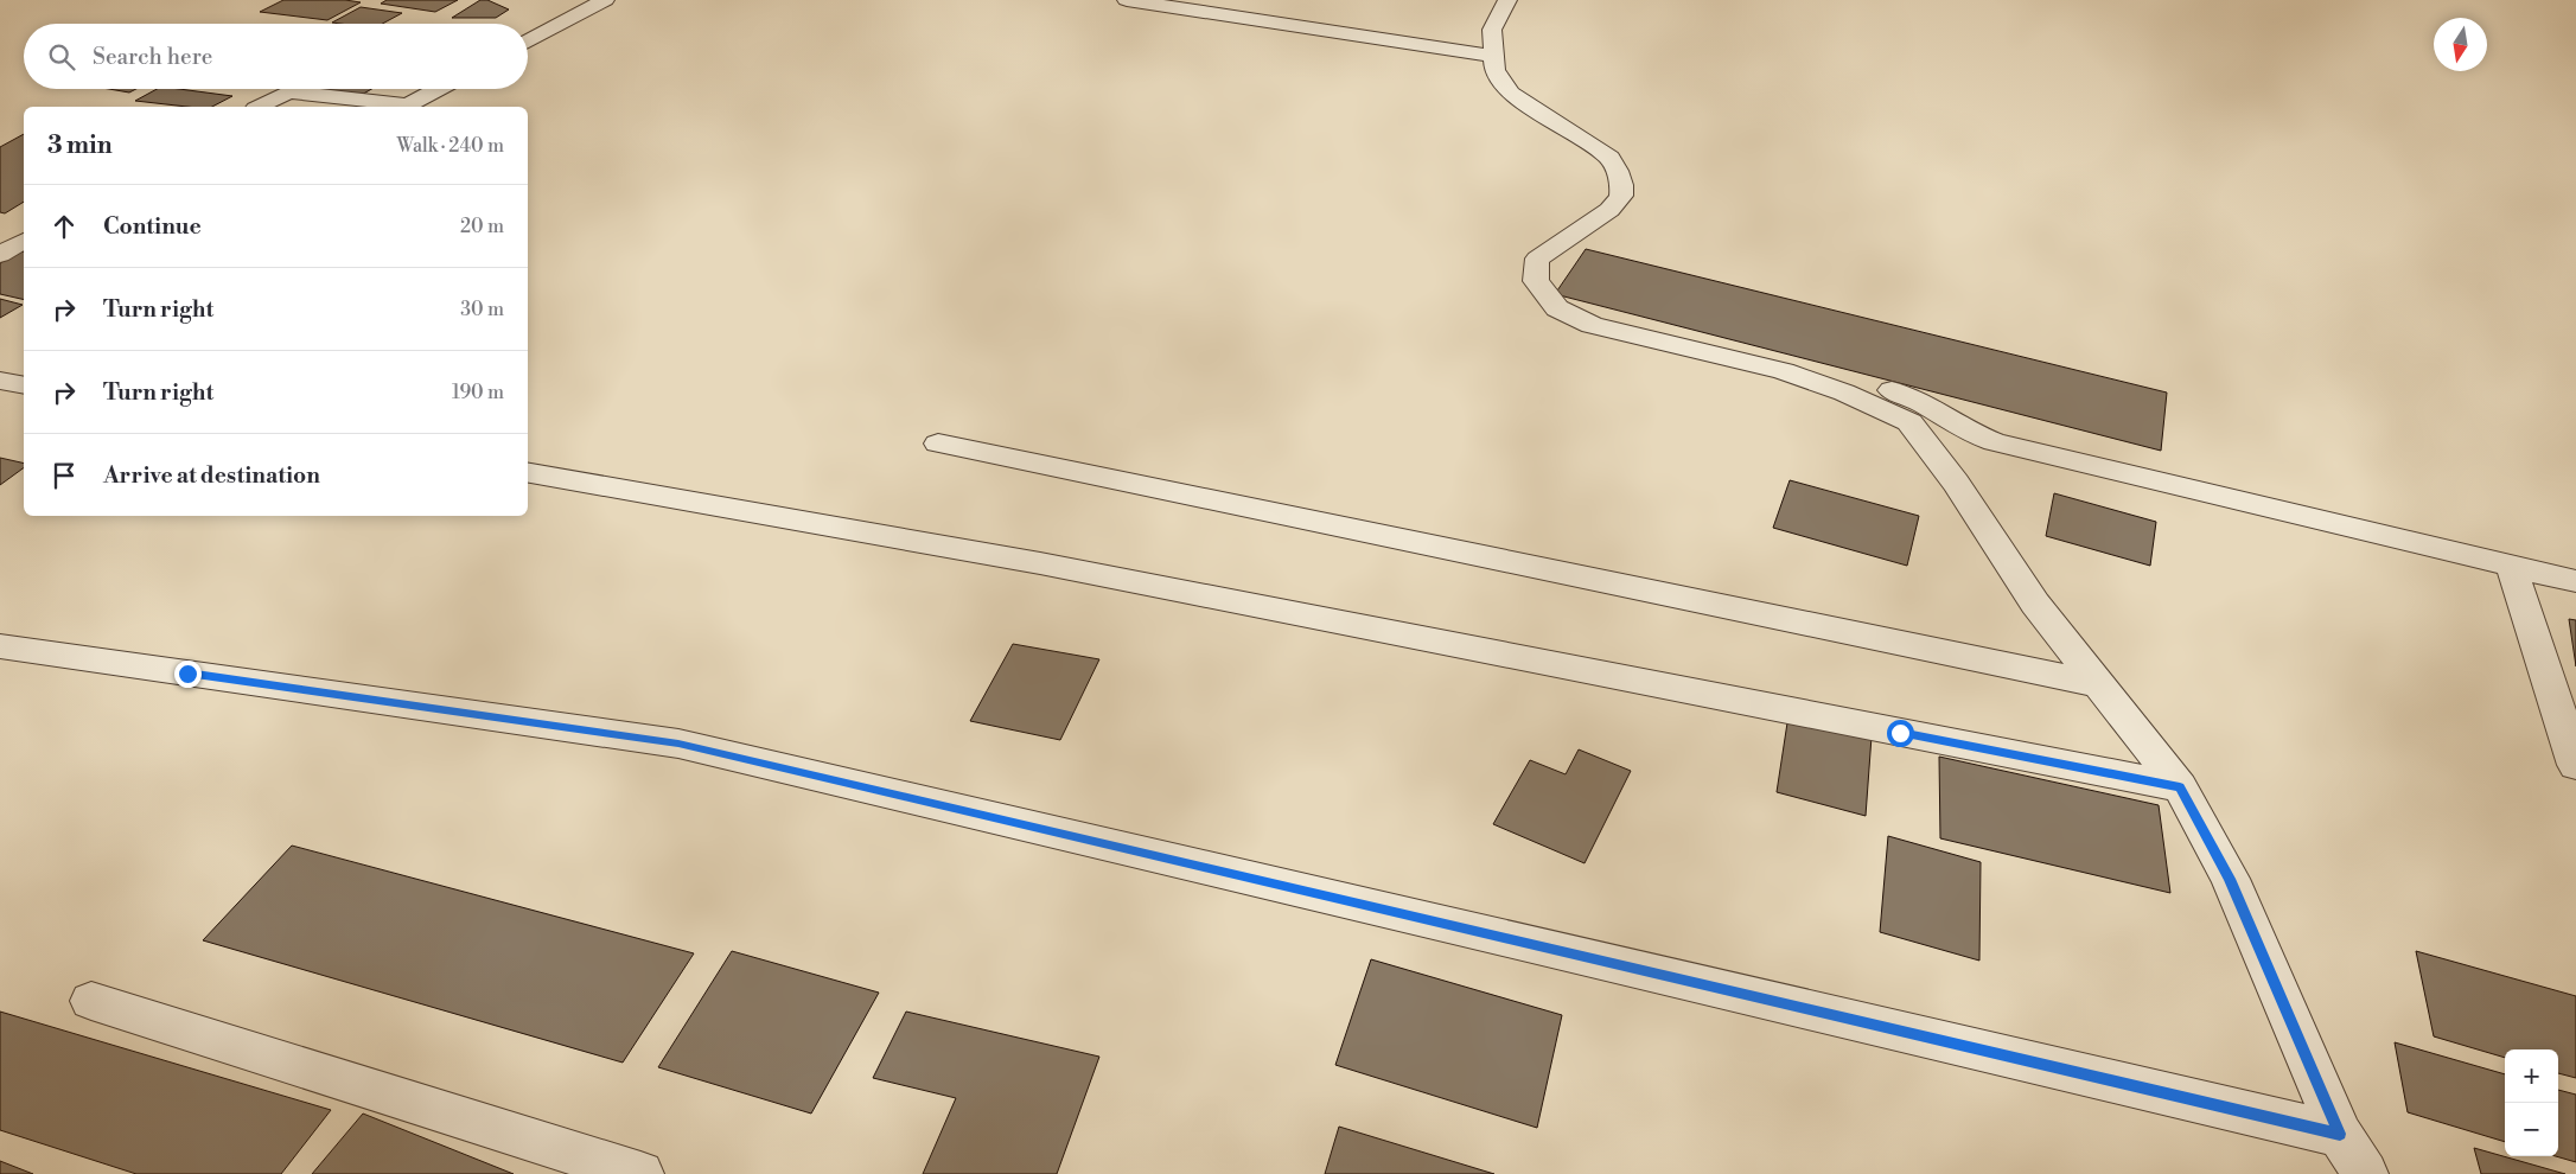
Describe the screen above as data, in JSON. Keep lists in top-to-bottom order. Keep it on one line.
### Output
{"north":"bottom","page":{"search":"Search here","heading":["3 min","Walk · 240 m"],"list":[["Continue","20 m"],["Turn right","30 m"],["Turn right","190 m"],"Arrive at destination"],"map_buttons":["+","−"]}}
